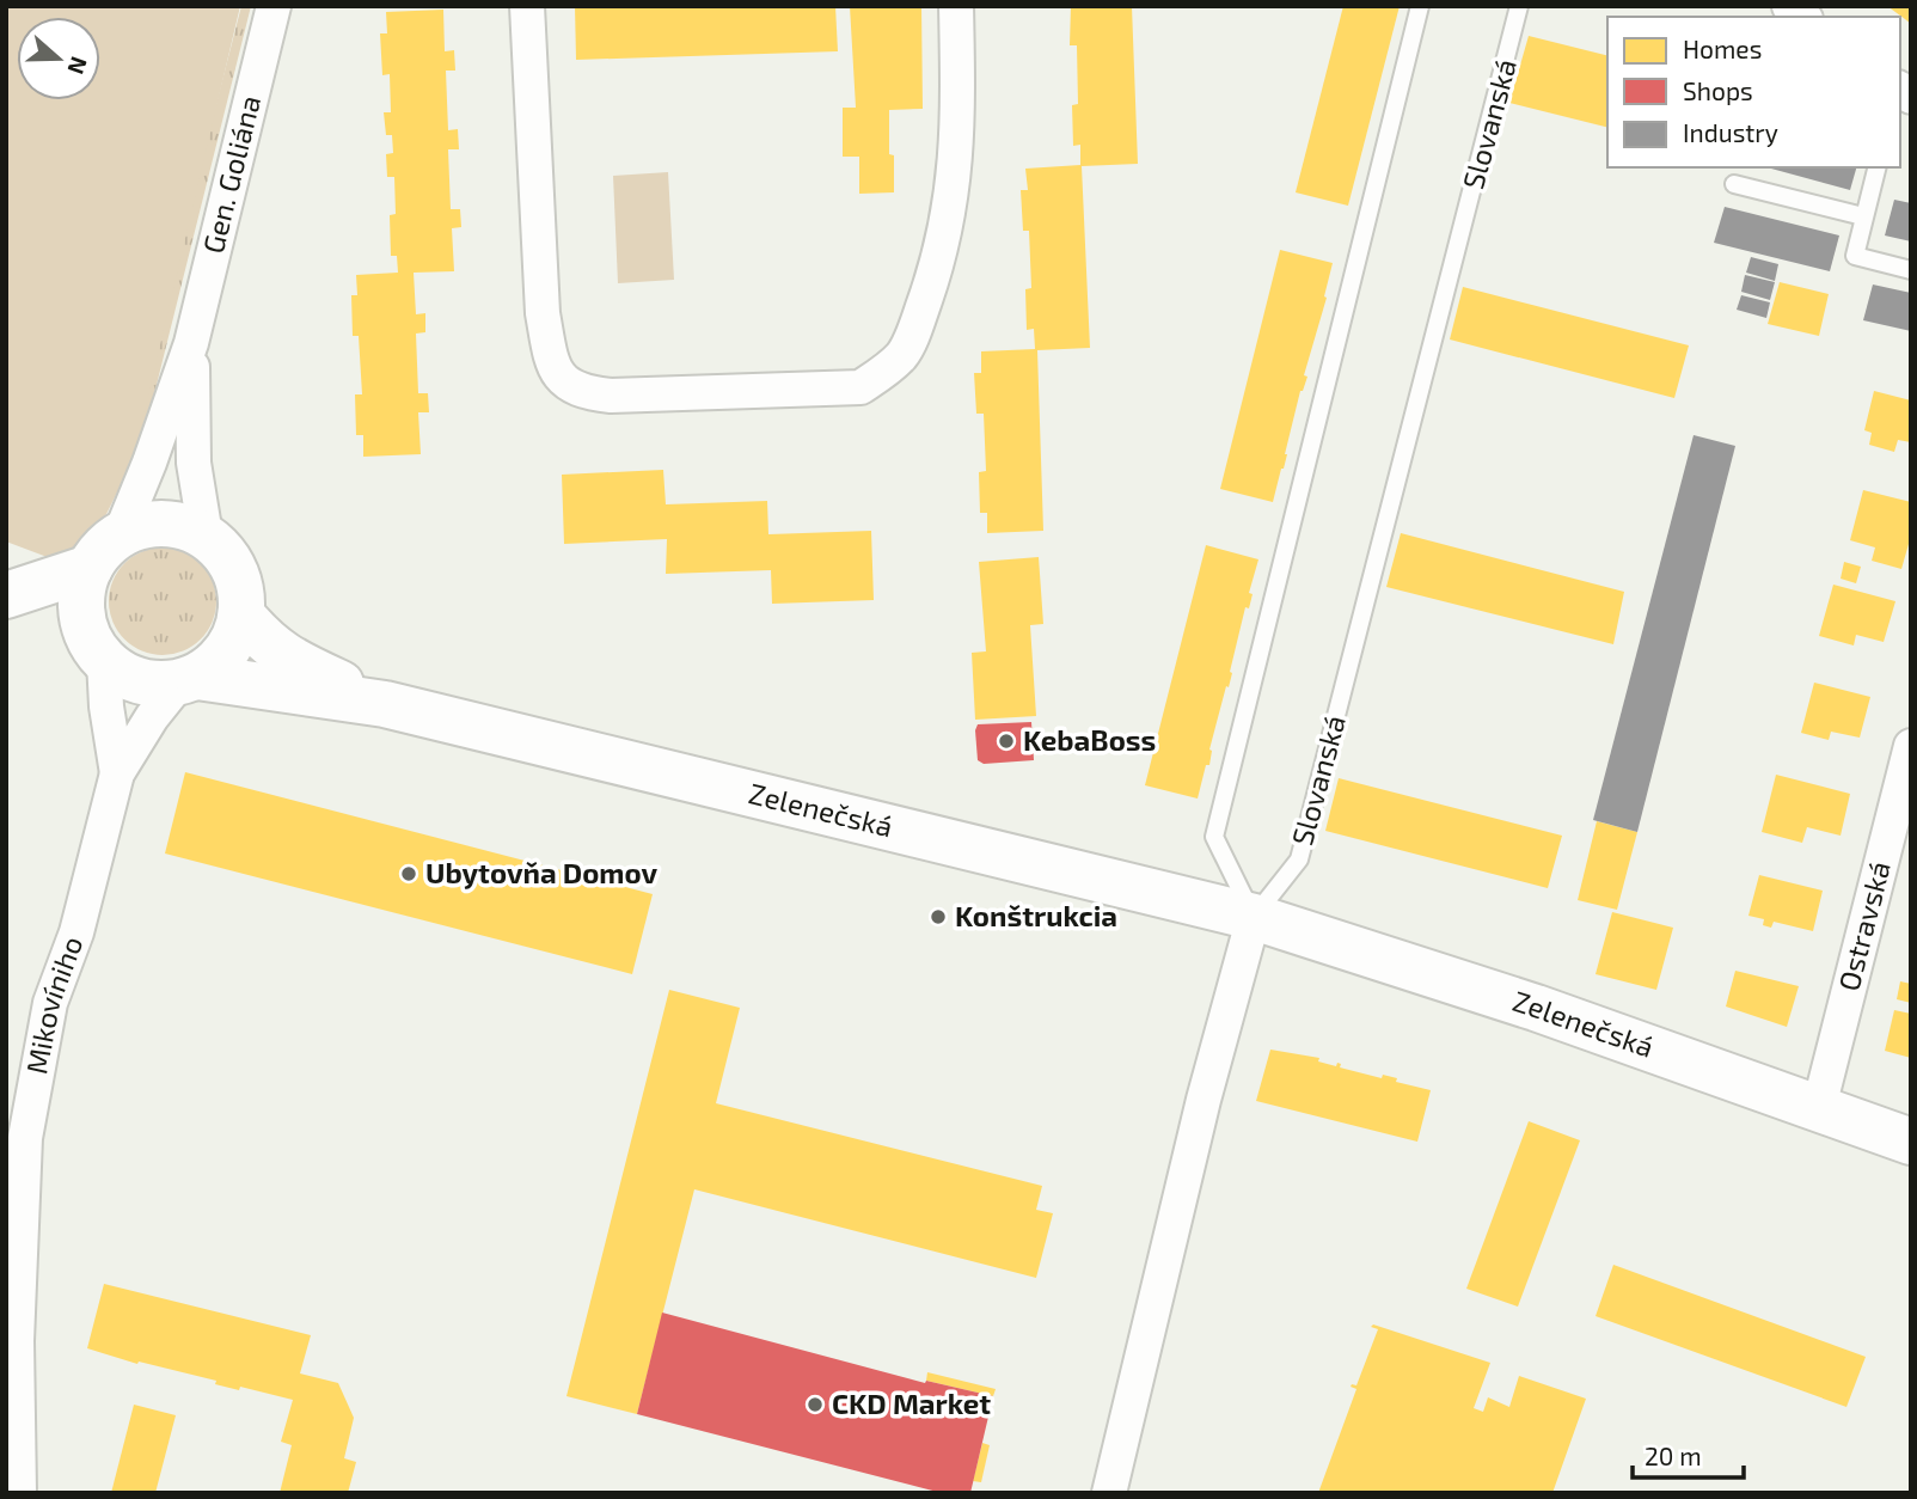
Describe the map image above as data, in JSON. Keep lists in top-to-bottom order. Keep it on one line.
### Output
{"streets":{"street":["Gen. Goliána","Zelenečská","Ostravská","Mikovíniho"],"lane":["Slovanská"]},"crossings":[["Slovanská","Zelenečská"],["Gen. Goliána","Zelenečská"],["Gen. Goliána","Mikovíniho"],["Zelenečská","Ostravská"],["Zelenečská","Mikovíniho"]],"places":["KebaBoss","Ubytovňa Domov","Konštrukcia","CKD Market"],"legend":["Homes","Shops","Industry"],"scale_bar":"20 m","north":"right"}
